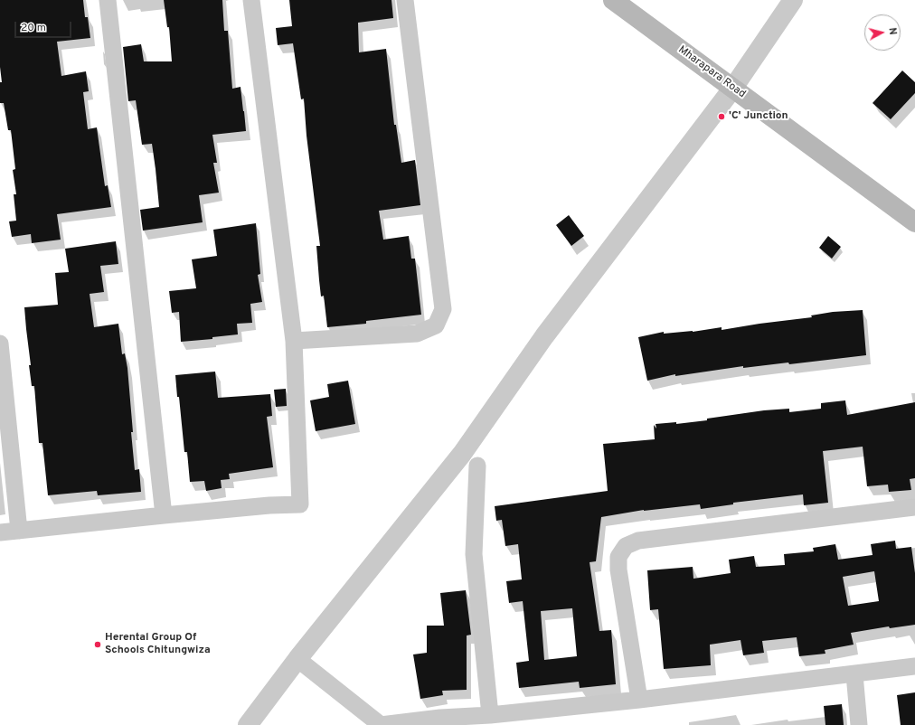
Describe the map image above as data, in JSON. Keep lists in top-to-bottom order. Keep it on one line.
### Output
{"streets":{"main road":["Mharapara Road"]},"places":["'C' Junction","Herental Group Of Schools Chitungwiza"],"scale_bar":"20 m","north":"right"}
